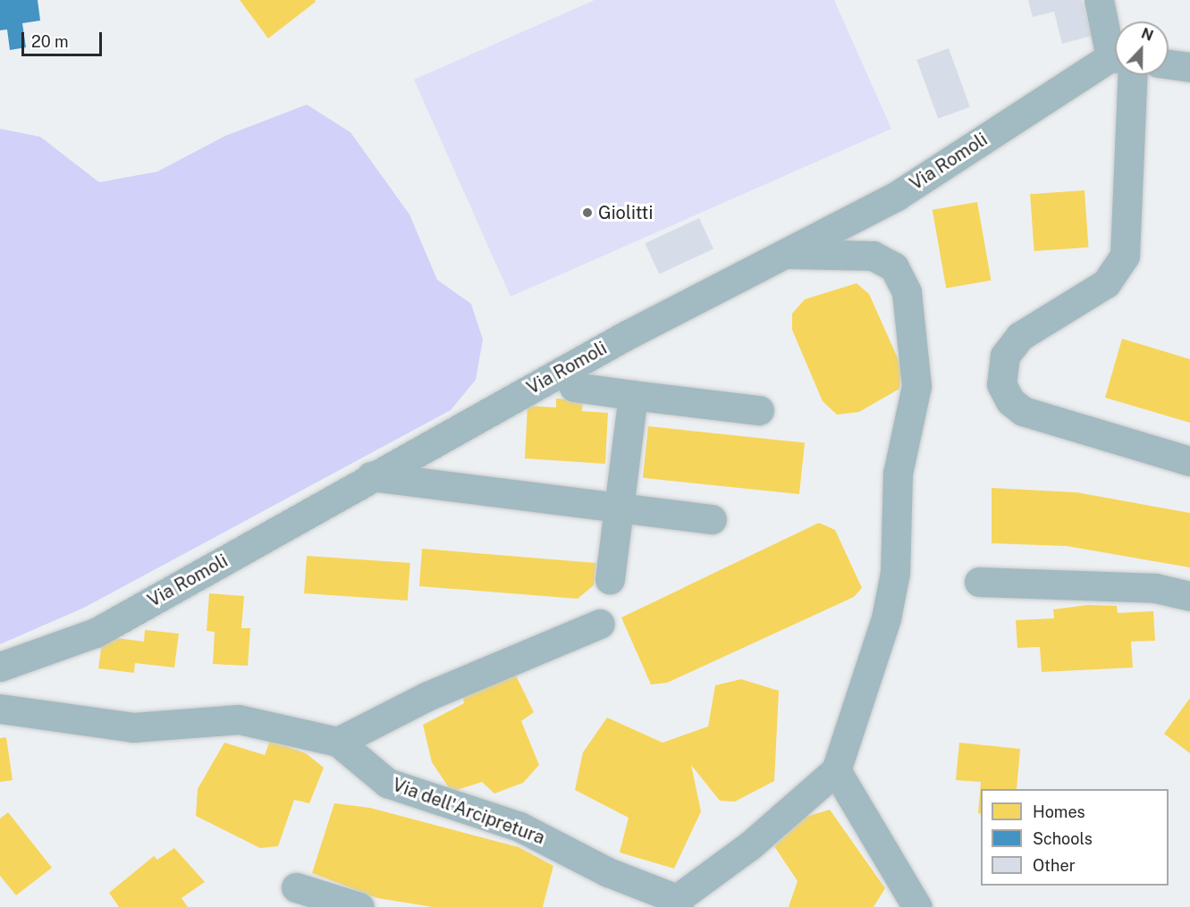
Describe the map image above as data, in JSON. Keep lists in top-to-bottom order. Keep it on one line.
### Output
{"streets":{"street":["Via Romoli","Via dell'Arcipretura"]},"places":["Giolitti"],"legend":["Homes","Schools","Other"],"scale_bar":"20 m","north":"top"}
